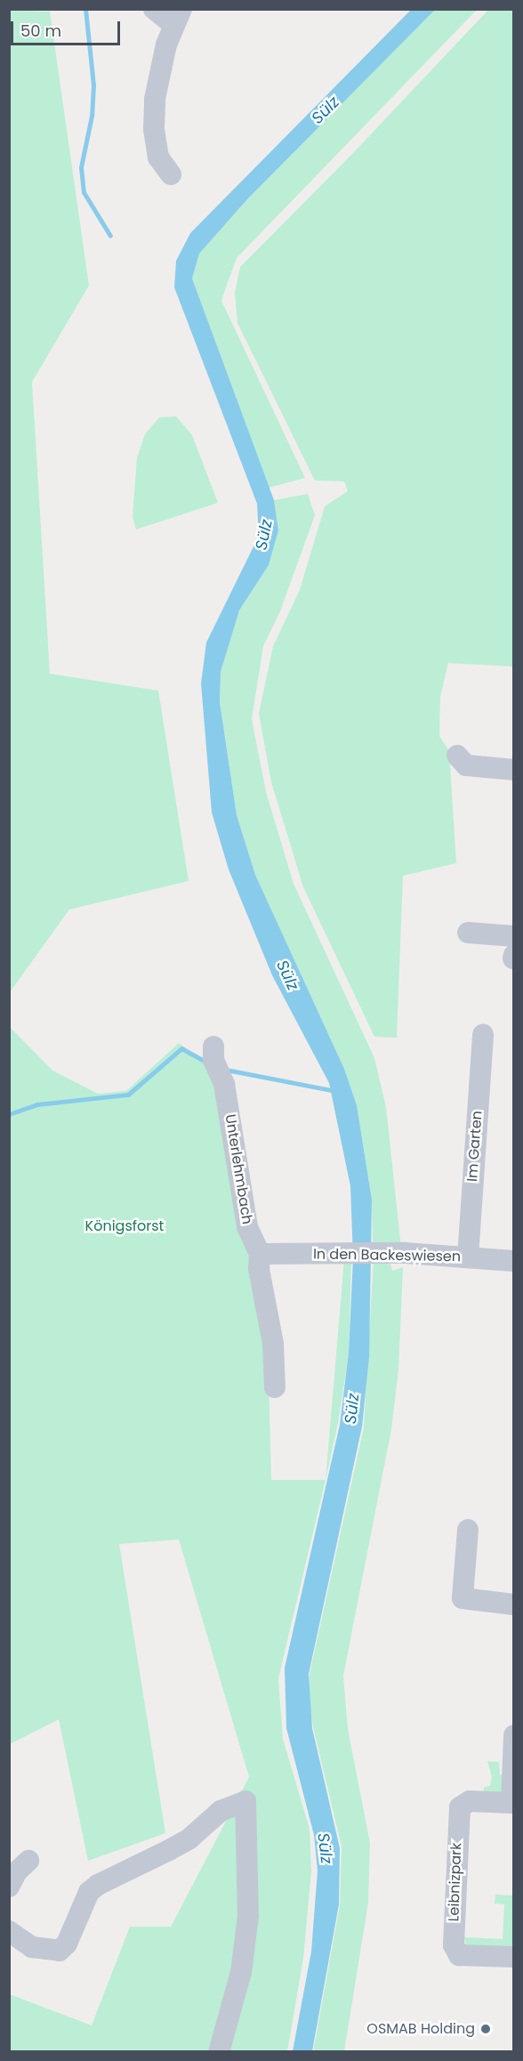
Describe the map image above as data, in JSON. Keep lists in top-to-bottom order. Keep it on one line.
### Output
{"streets":{"street":["Im Garten","Unterlehmbach","In den Backeswiesen","Leibnizpark"]},"crossings":[["Im Garten","In den Backeswiesen"],["Unterlehmbach","In den Backeswiesen"]],"water":["Sülz"],"parks":["Königsforst"],"places":["OSMAB Holding"],"scale_bar":"50 m"}
